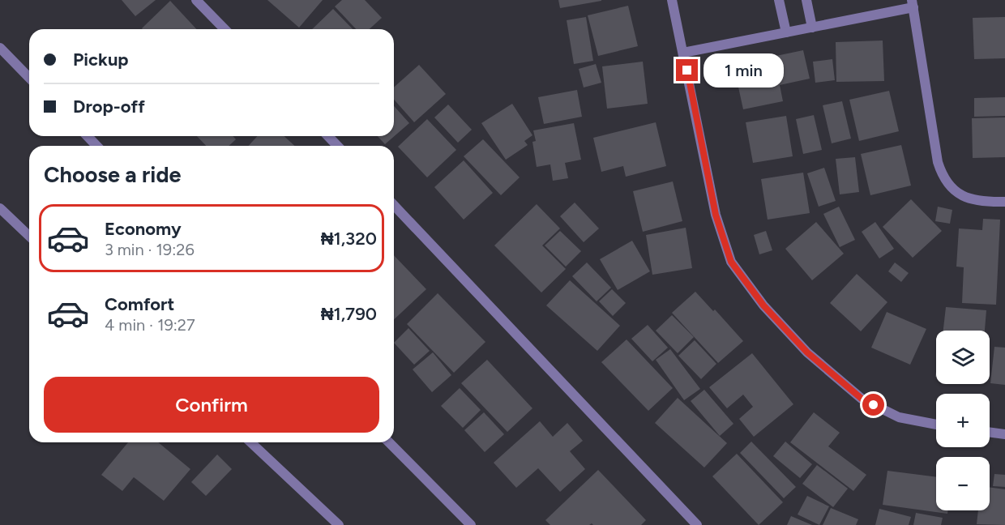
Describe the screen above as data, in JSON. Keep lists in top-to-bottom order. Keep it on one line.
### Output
{"page":{"banner":["Pickup","Drop-off"],"bubble":"1 min","heading":"Choose a ride","list":[{"name":"Economy","note":"3 min · 19:26","value":"₦1,320"},{"name":"Comfort","note":"4 min · 19:27","value":"₦1,790"}],"map_buttons":["+","−"],"buttons":"Confirm"}}
